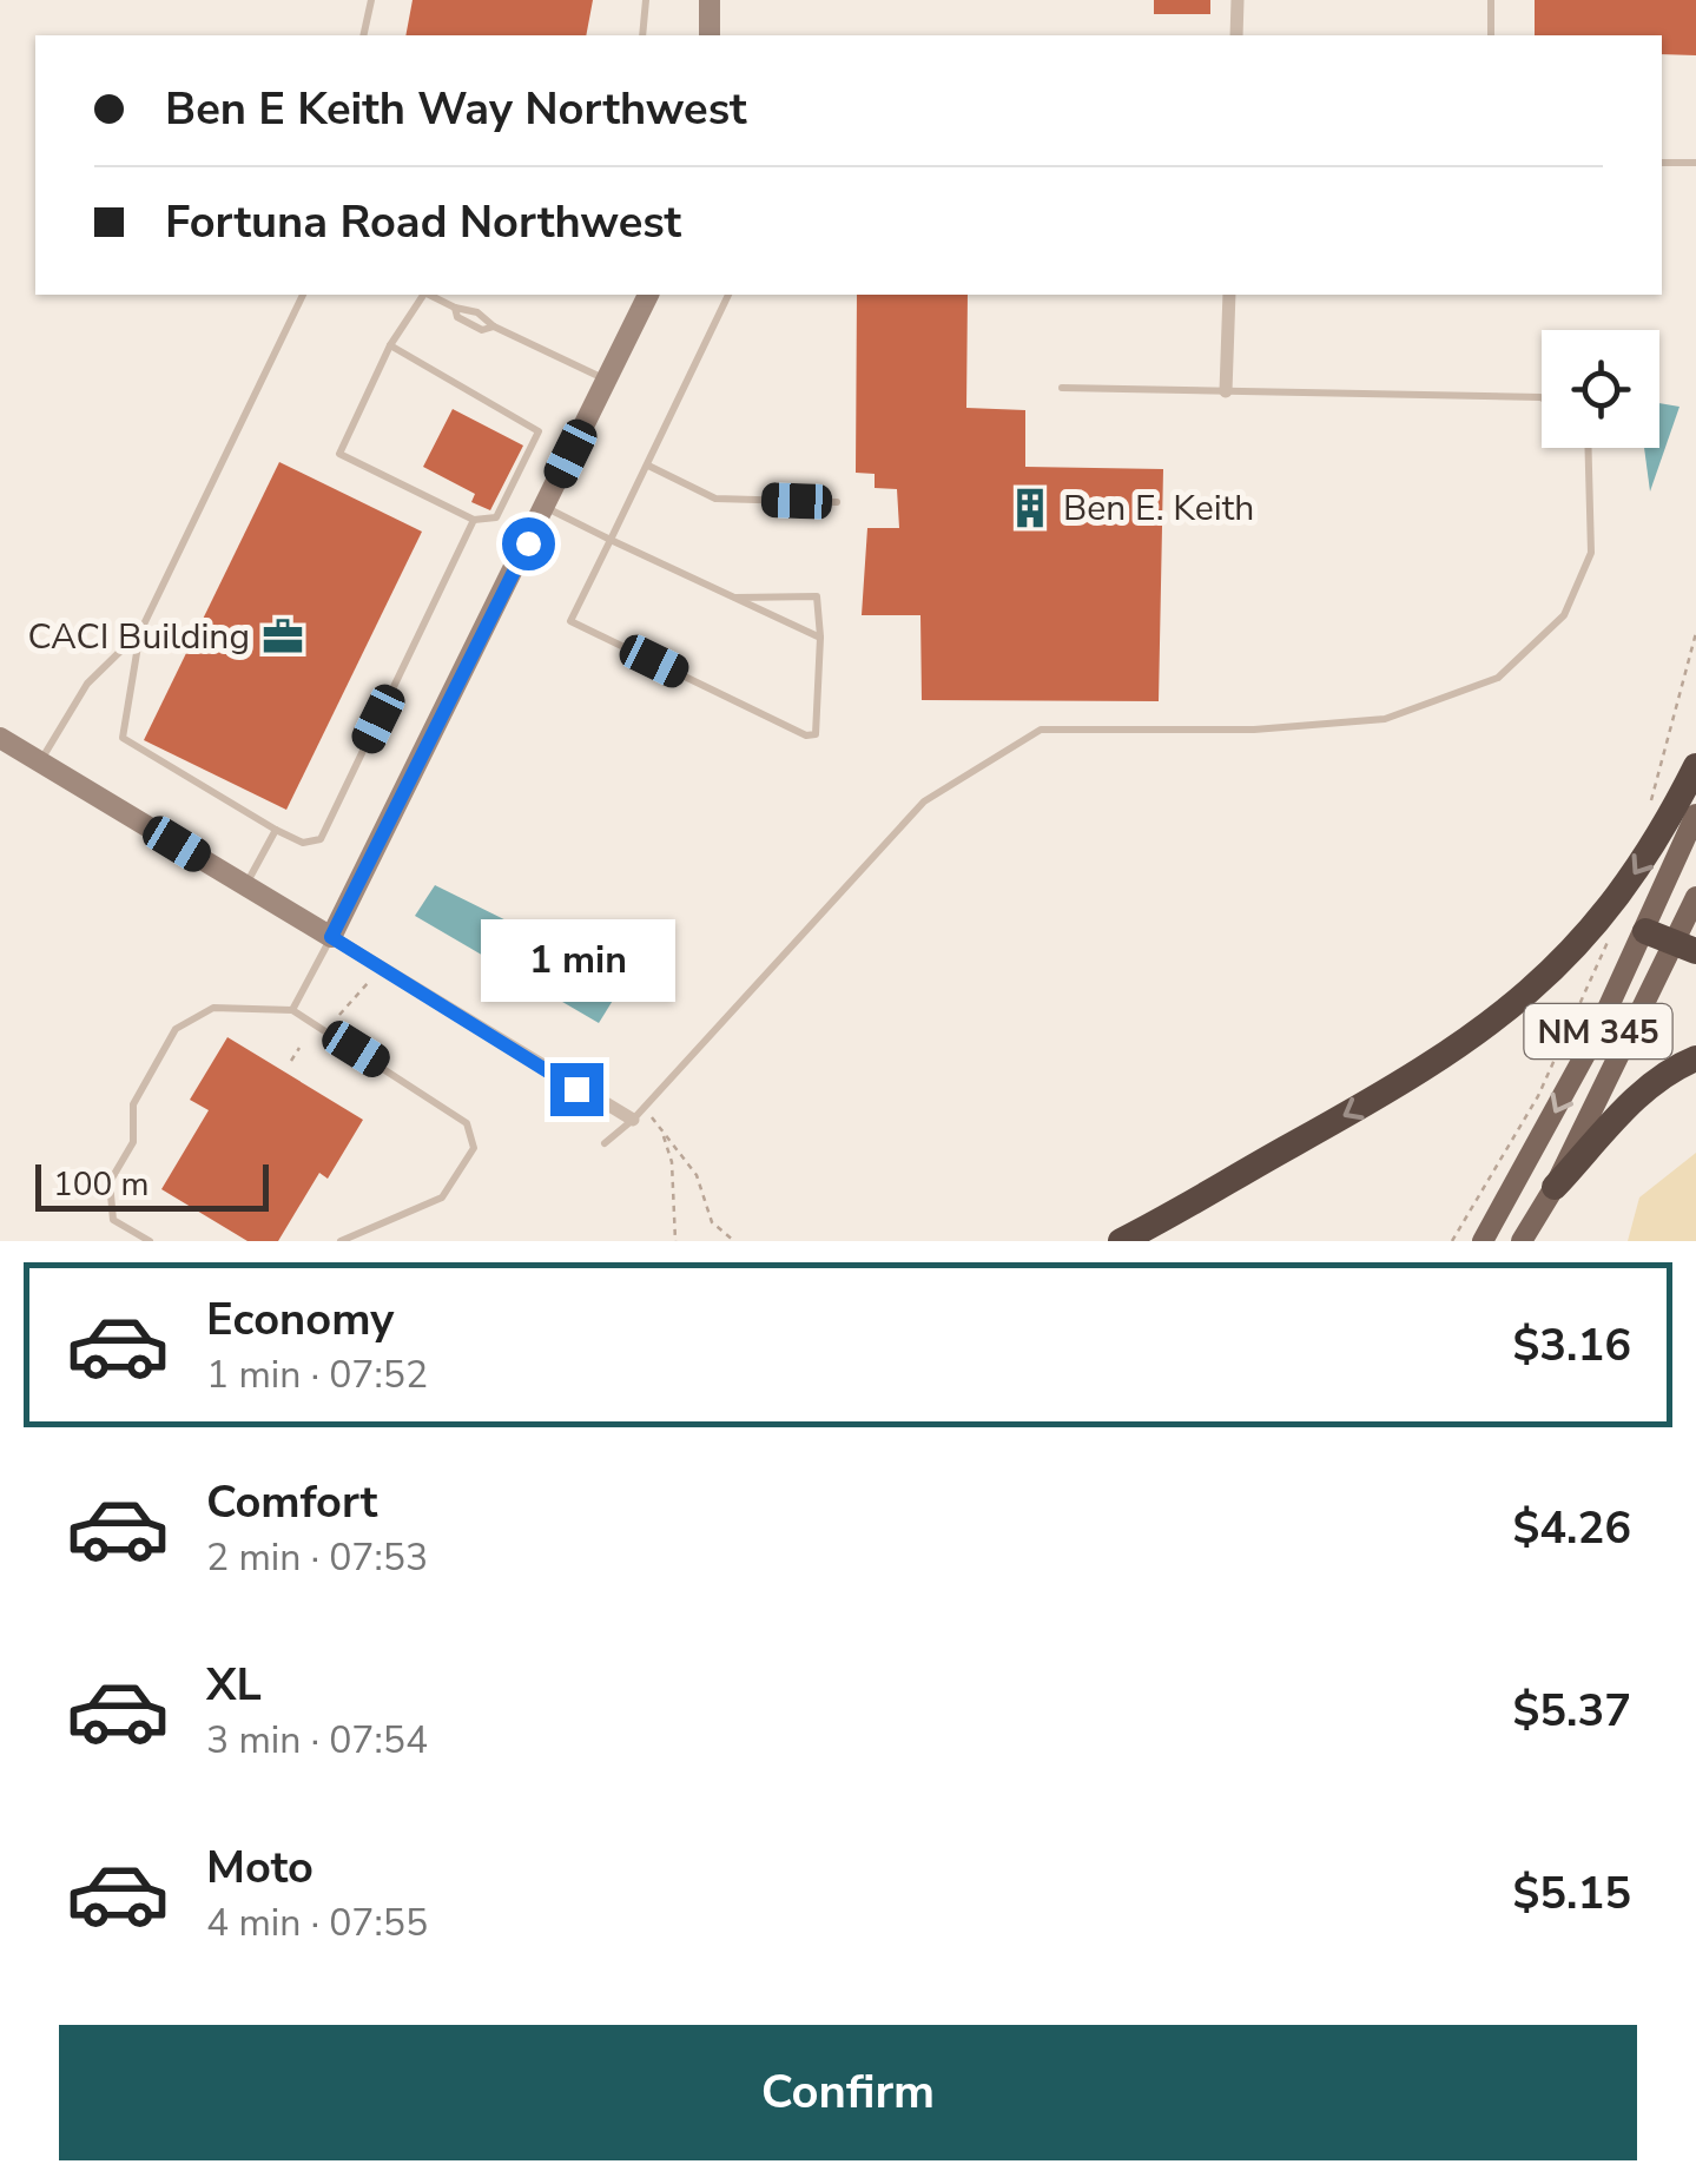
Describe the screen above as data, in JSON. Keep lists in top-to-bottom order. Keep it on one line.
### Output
{"streets":{"main road":["NM 345"]},"places":{"building":["Ben E. Keith"],"office":["CACI Building"]},"scale_bar":"100 m","page":{"banner":["Ben E Keith Way Northwest","Fortuna Road Northwest"],"bubble":"1 min","scale":"100 m","list":[{"name":"Economy","note":"1 min · 07:52","value":"$3.16"},{"name":"Comfort","note":"2 min · 07:53","value":"$4.26"},{"name":"XL","note":"3 min · 07:54","value":"$5.37"},{"name":"Moto","note":"4 min · 07:55","value":"$5.15"}],"buttons":"Confirm"}}
